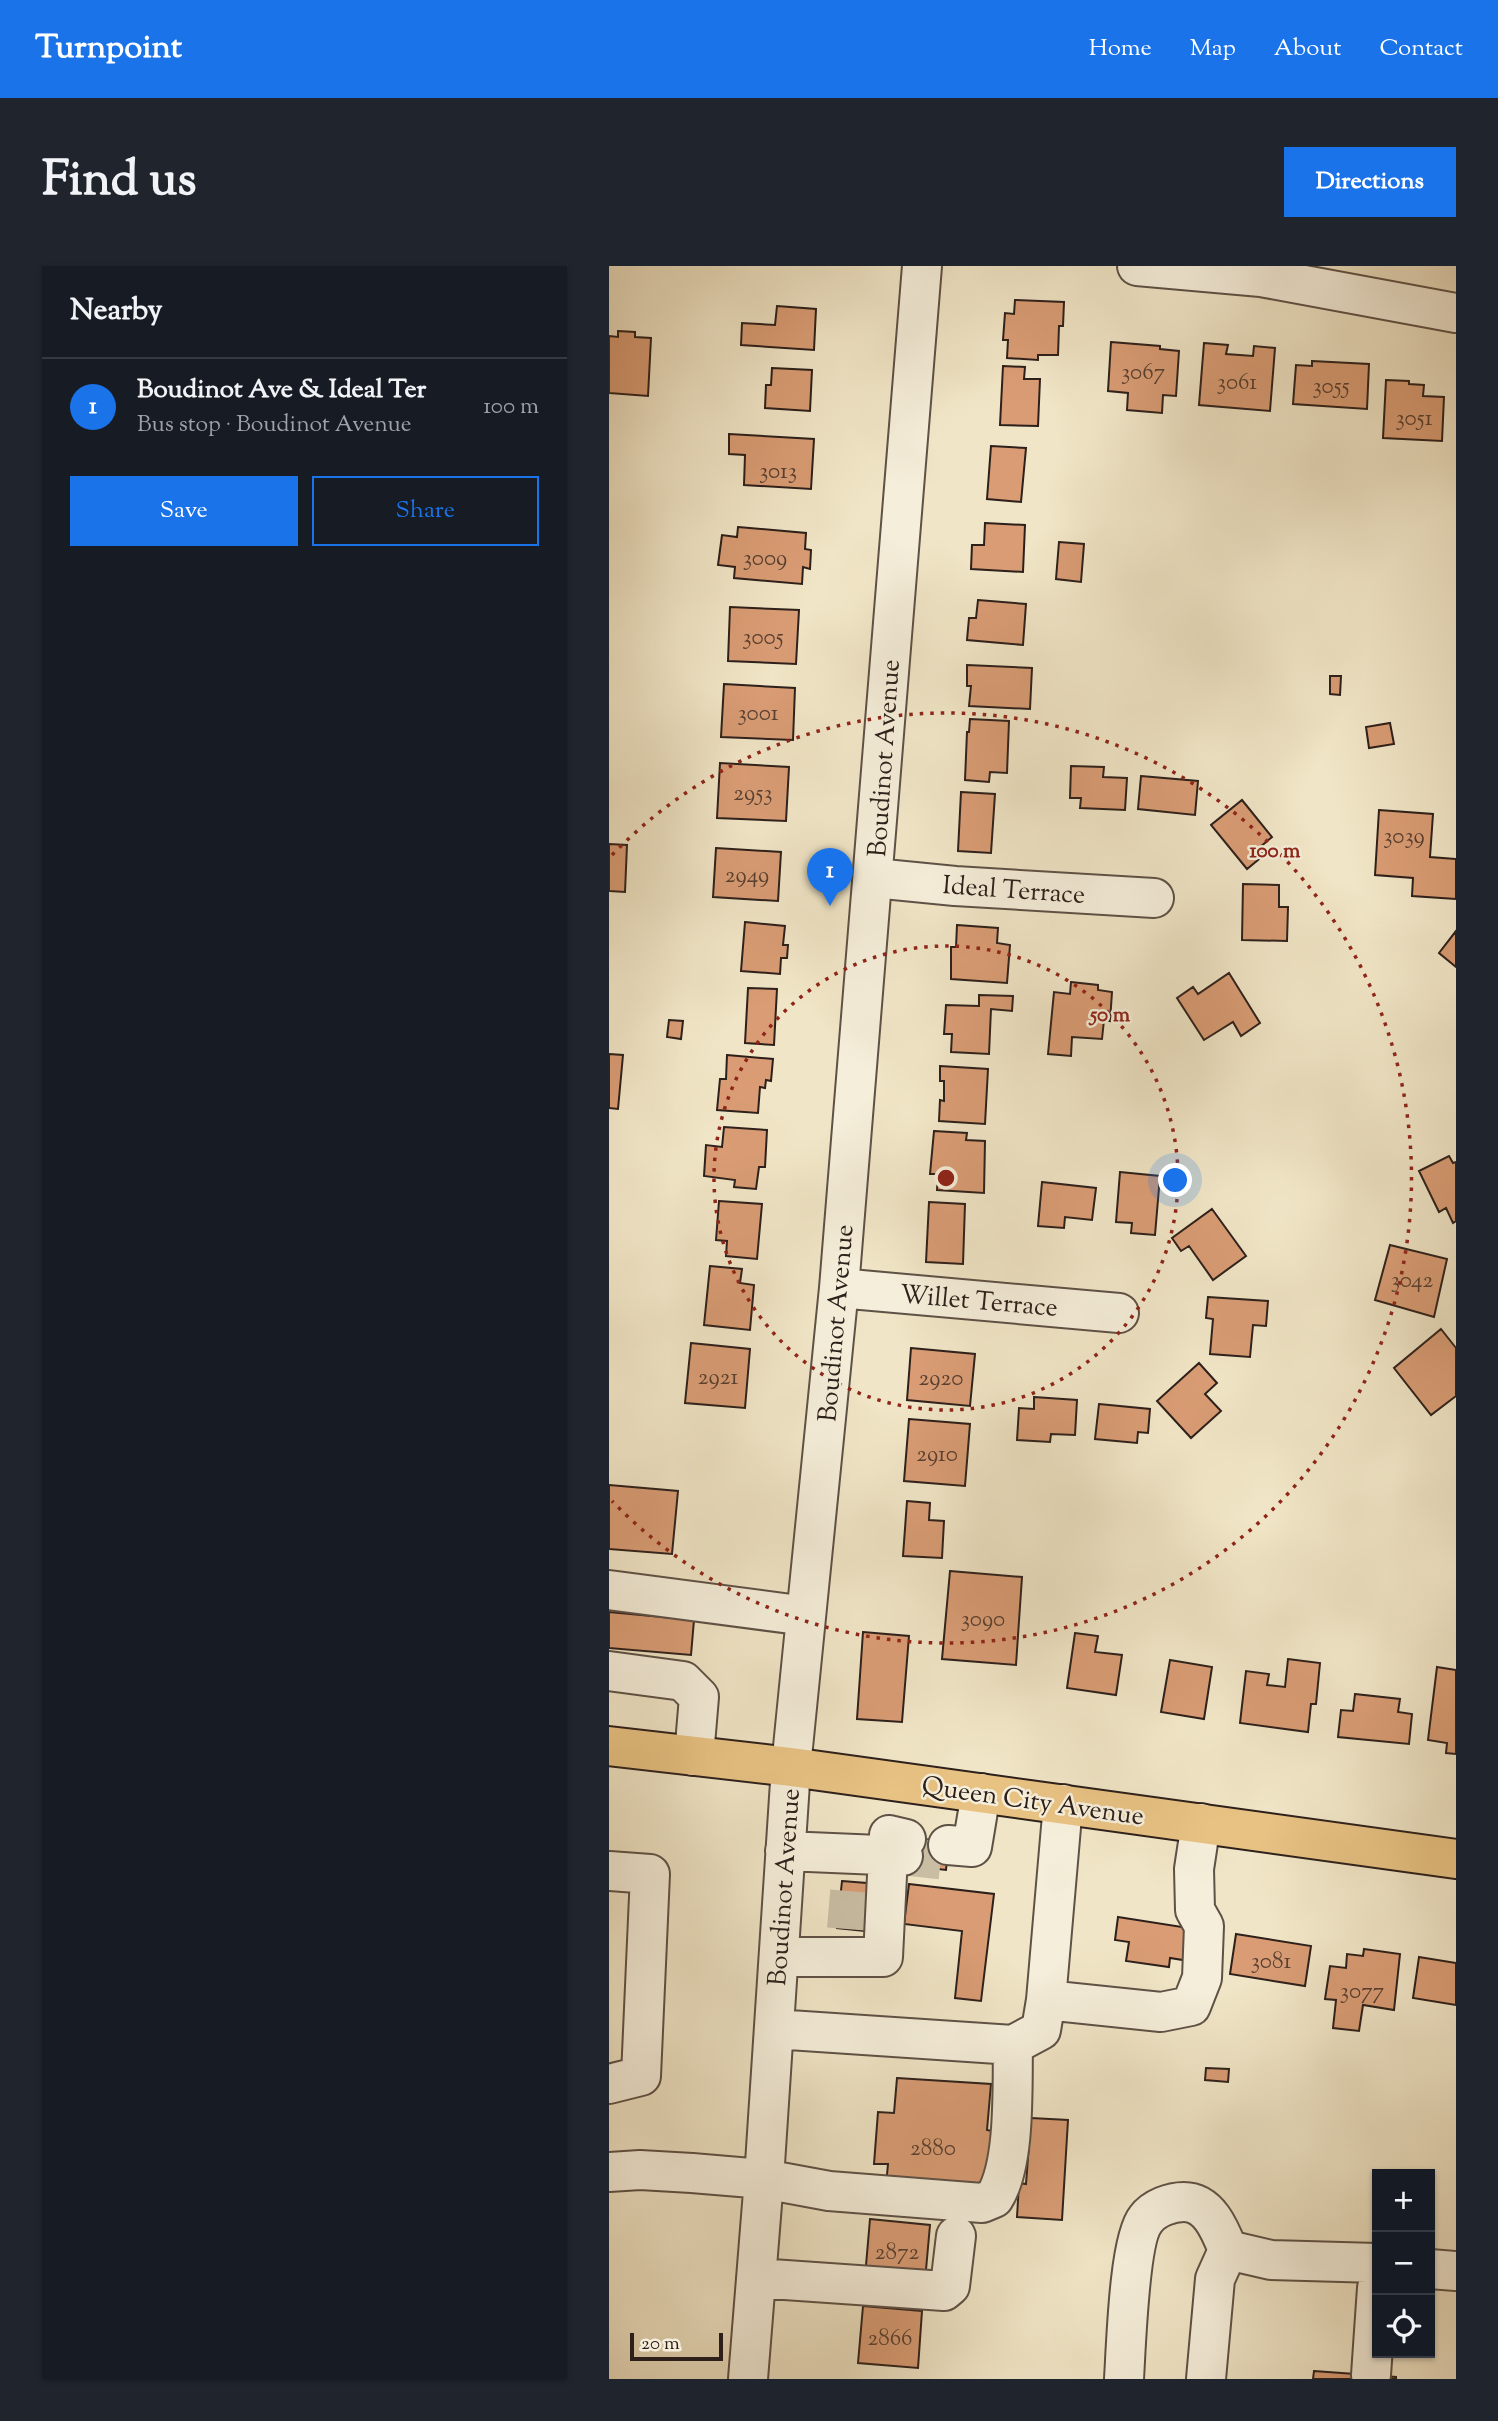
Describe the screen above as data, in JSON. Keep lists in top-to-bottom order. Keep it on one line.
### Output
{"streets":{"main road":["Queen City Avenue"],"street":["Boudinot Avenue","Ideal Terrace","Willet Terrace"]},"crossings":[["Boudinot Avenue","Ideal Terrace"],["Boudinot Avenue","Willet Terrace"],["Boudinot Avenue","Queen City Avenue"]],"house_numbers":["3067","3061","3055","3051","3013","3009","3005","3001","2953","3039","2949","3042","2921","2920","2910","3090","3081","3077","2880","2872","2866"],"scale_bar":"20 m","page":{"header":"Turnpoint","nav":["Home","Map","About","Contact"],"title":"Find us","buttons":["Directions",["Save","Share"]],"heading":"Nearby","list":[{"mark":"1","name":"Boudinot Ave & Ideal Ter","note":"Bus stop · Boudinot Avenue","value":"100 m"}],"pins":"1","map_buttons":["+","−"],"scale":"20 m"},"rings":["100 m","50 m"]}
